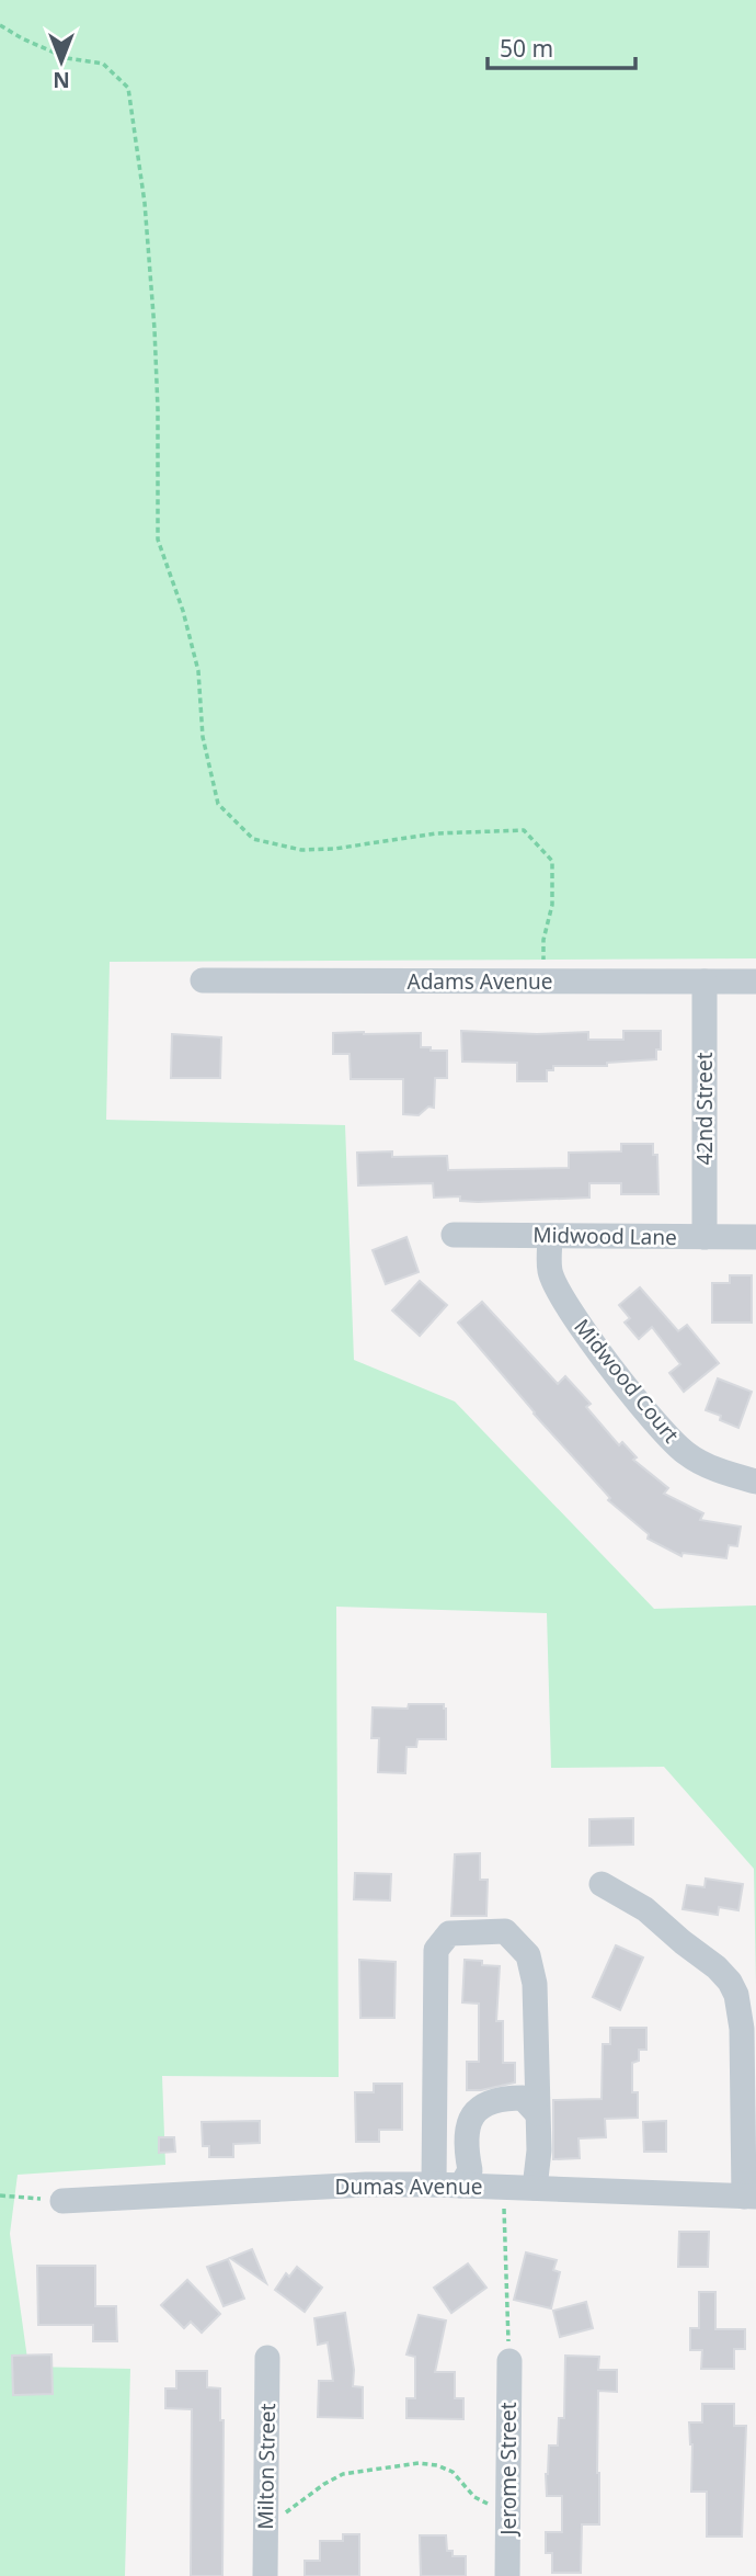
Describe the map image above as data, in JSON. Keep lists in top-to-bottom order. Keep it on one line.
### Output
{"streets":{"street":["Adams Avenue","42nd Street","Midwood Lane","Midwood Court","Dumas Avenue","Milton Street","Jerome Street"]},"crossings":[["Adams Avenue","42nd Street"],["42nd Street","Midwood Lane"],["Midwood Lane","Midwood Court"]],"scale_bar":"50 m","north":"bottom"}
